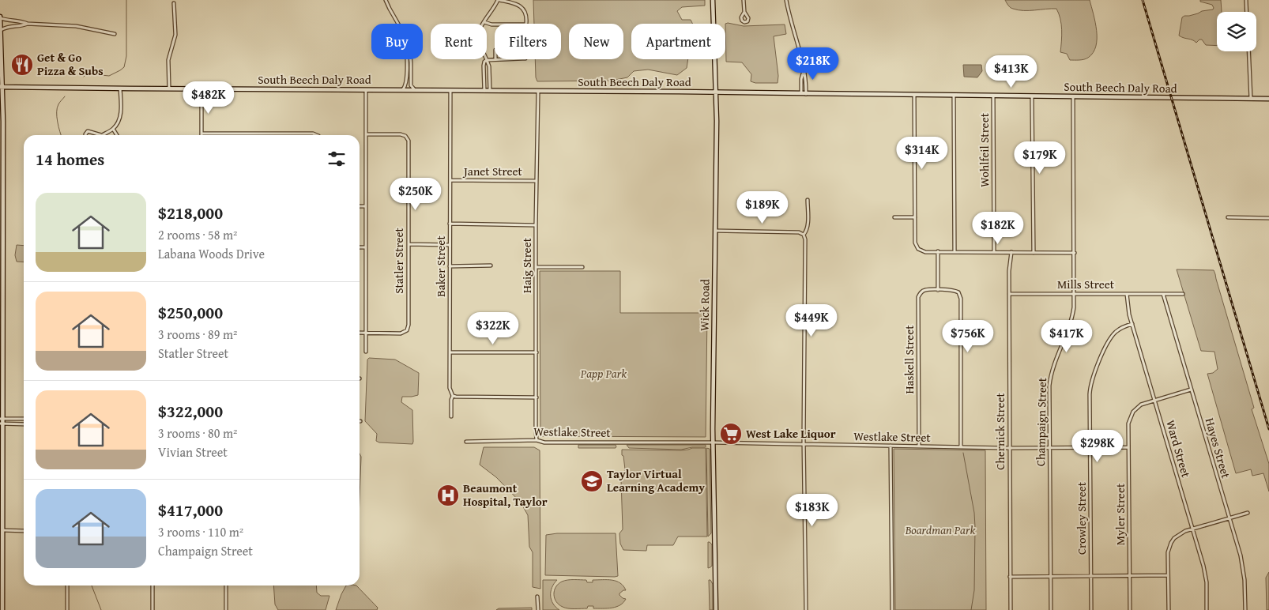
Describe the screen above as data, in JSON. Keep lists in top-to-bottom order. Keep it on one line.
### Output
{"streets":{"street":["South Beech Daly Road","Wohlfeil Street","Janet Street","Statler Street","Haig Street","Baker Street","Mills Street","Wick Road","Haskell Street","Champaign Street","Chernick Street","Westlake Street","Hayes Street","Ward Street","Myler Street","Crowley Street"]},"crossings":[["South Beech Daly Road","Wohlfeil Street"],["South Beech Daly Road","Haig Street"],["South Beech Daly Road","Baker Street"],["South Beech Daly Road","Wick Road"],["South Beech Daly Road","Champaign Street"],["Janet Street","Haig Street"],["Janet Street","Baker Street"],["Haig Street","Westlake Street"],["Mills Street","Champaign Street"],["Mills Street","Chernick Street"],["Mills Street","Hayes Street"],["Mills Street","Ward Street"],["Wick Road","Westlake Street"],["Haskell Street","Westlake Street"],["Champaign Street","Westlake Street"],["Chernick Street","Westlake Street"],["Westlake Street","Myler Street"],["Westlake Street","Crowley Street"],["Hayes Street","Myler Street"],["Ward Street","Myler Street"],["Ward Street","Crowley Street"]],"parks":["Papp Park","Boardman Park"],"places":{"restaurant":["Get & Go Pizza & Subs"],"supermarket":["West Lake Liquor"],"school or university":["Taylor Virtual Learning Academy"],"hospital":["Beaumont Hospital, Taylor"]},"page":{"chip":["Buy","Rent","Filters","New","Apartment"],"price":["$218K","$413K","$482K","$314K","$179K","$250K","$189K","$182K","$449K","$322K","$756K","$417K","$298K","$183K"],"heading":"14 homes","list":[{"name":"$218,000","note":"2 rooms · 58 m² · Labana Woods Drive"},{"name":"$250,000","note":"3 rooms · 89 m² · Statler Street"},{"name":"$322,000","note":"3 rooms · 80 m² · Vivian Street"},{"name":"$417,000","note":"3 rooms · 110 m² · Champaign Street"}]}}
